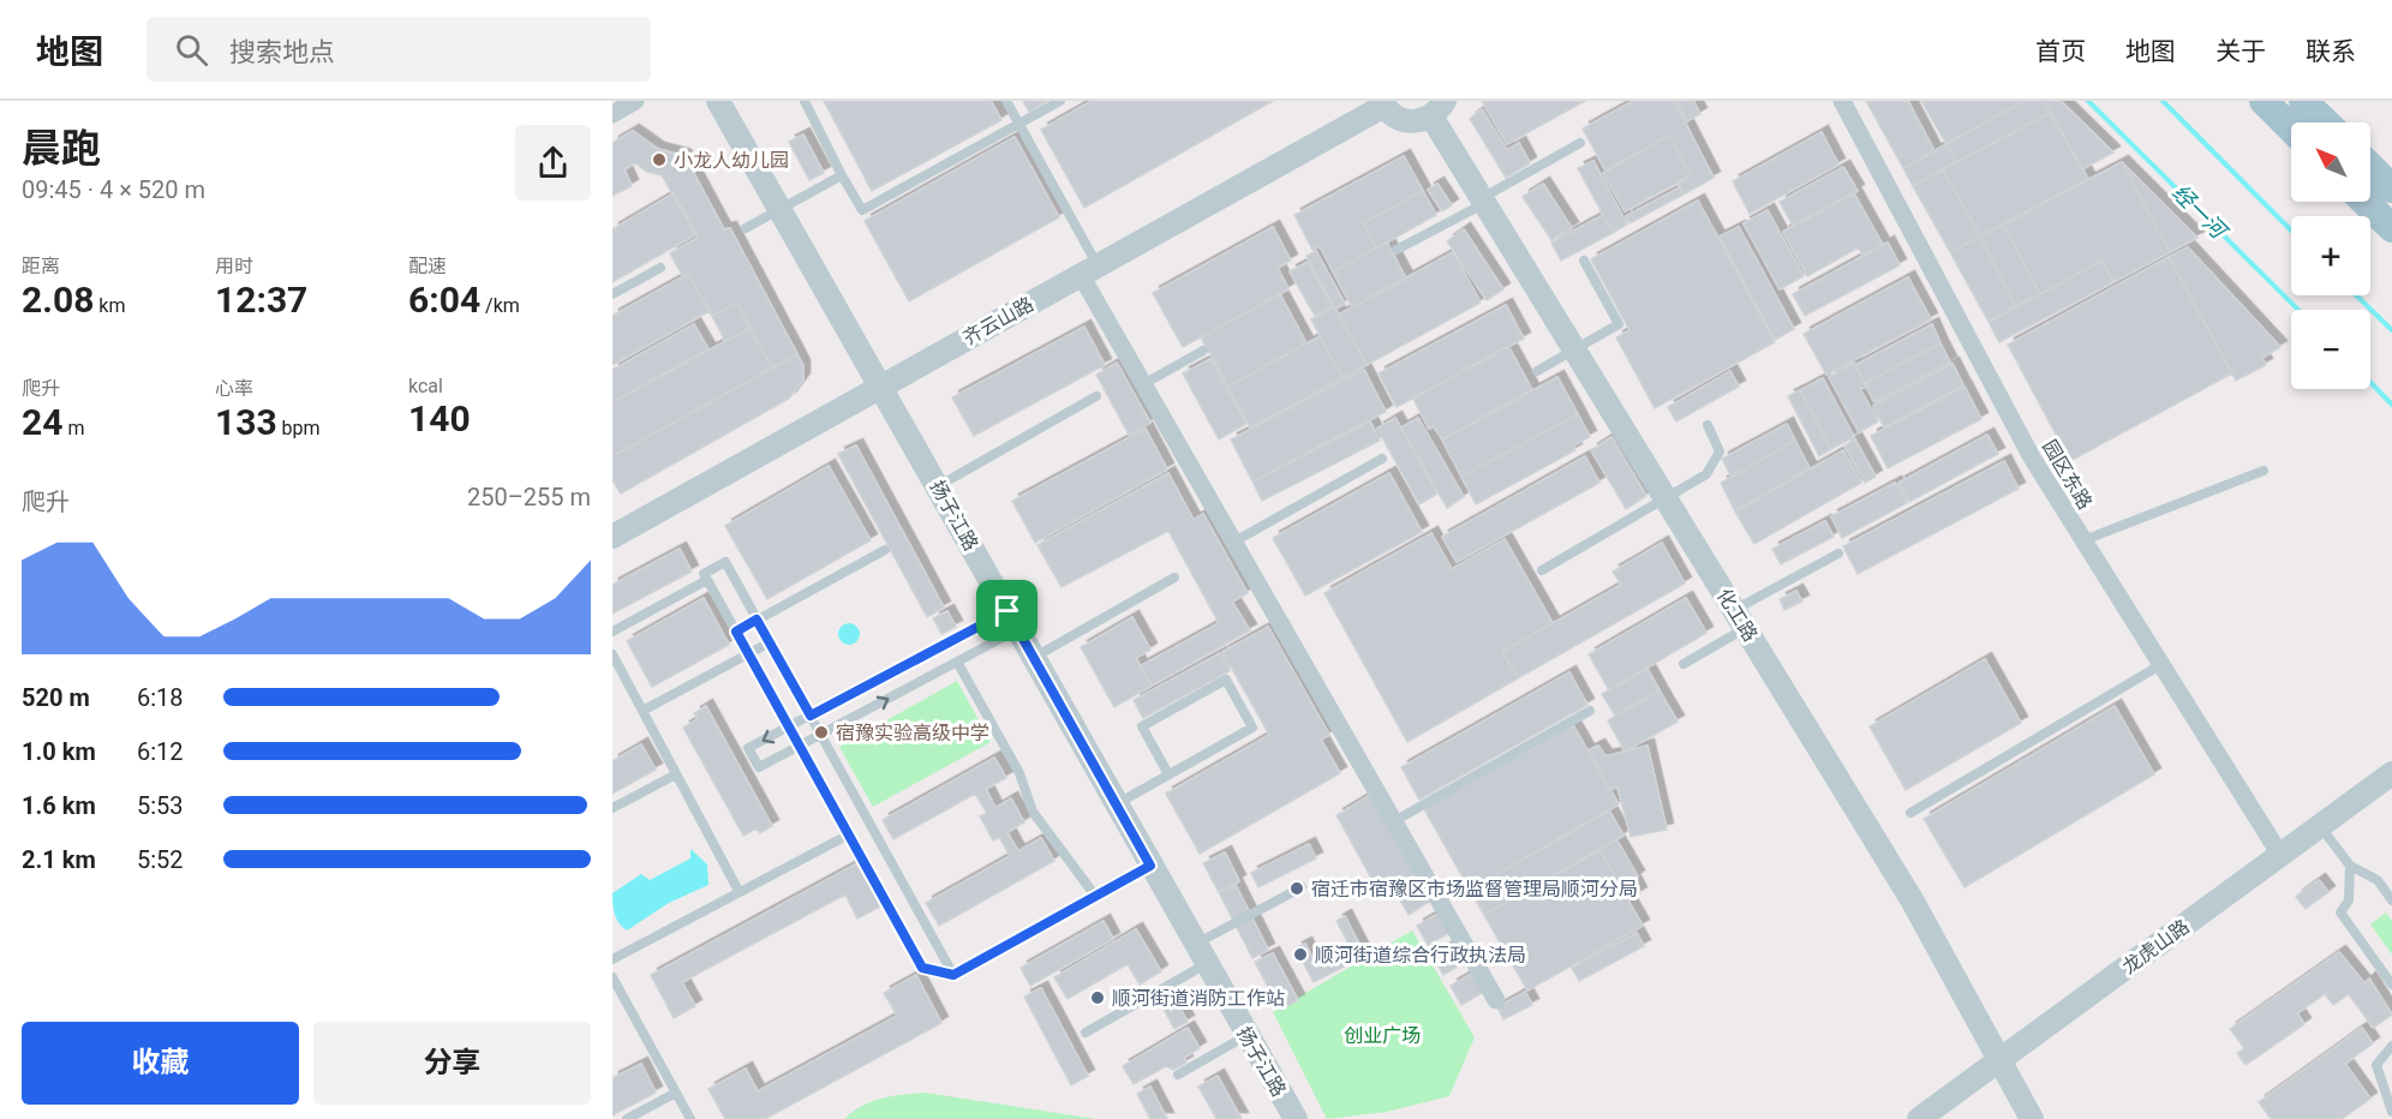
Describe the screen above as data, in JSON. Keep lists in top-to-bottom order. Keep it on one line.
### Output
{"streets":{"street":["齐云山路","园区东路","扬子江路","化工路","龙虎山路"]},"crossings":[["齐云山路","扬子江路"],["齐云山路","化工路"],["园区东路","龙虎山路"],["化工路","龙虎山路"]],"water":["经一河"],"parks":["创业广场"],"places":["小龙人幼儿园","宿豫实验高级中学","宿迁市宿豫区市场监督管理局顺河分局","顺河街道综合行政执法局","顺河街道消防工作站"],"north":"top left","page":{"header":"地图","search":"搜索地点","nav":["首页","地图","关于","联系"],"heading":["晨跑","09:45 · 4 × 520 m"],"map_buttons":["+","−"],"stats":[["距离","2.08 km"],["用时","12:37"],["配速","6:04 /km"],["爬升","24 m"],["心率","133 bpm"],["kcal","140"]],"chart":["爬升","250–255 m"],"list":[{"name":"520 m","note":"6:18"},{"name":"1.0 km","note":"6:12"},{"name":"1.6 km","note":"5:53"},{"name":"2.1 km","note":"5:52"}],"buttons":["收藏","分享"]}}
